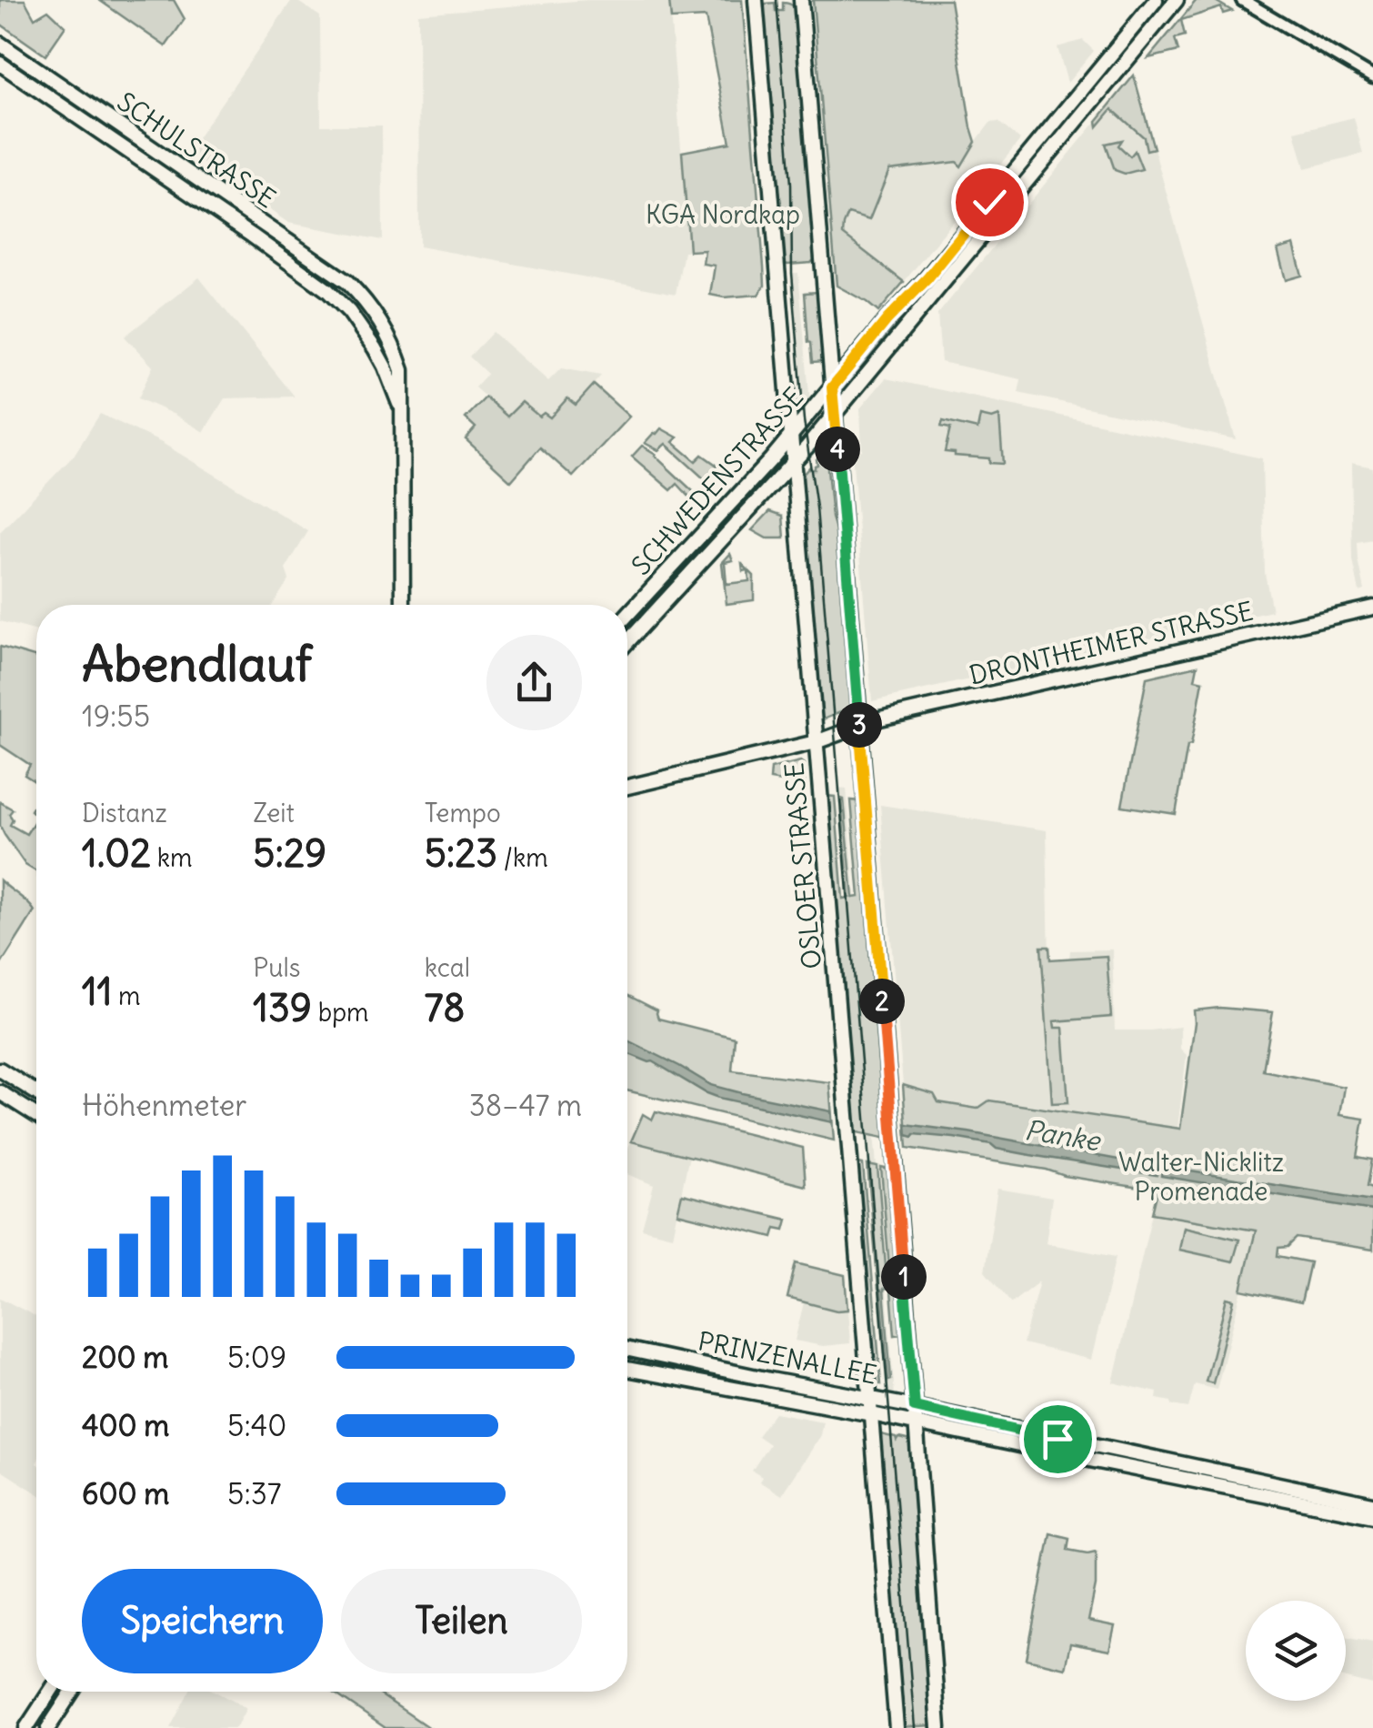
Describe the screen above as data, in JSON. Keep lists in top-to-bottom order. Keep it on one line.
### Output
{"streets":{"main road":["SCHULSTRASSE","SCHWEDENSTRASSE","DRONTHEIMER STRASSE","OSLOER STRASSE","PRINZENALLEE"]},"crossings":[["SCHWEDENSTRASSE","OSLOER STRASSE"],["DRONTHEIMER STRASSE","OSLOER STRASSE"],["OSLOER STRASSE","PRINZENALLEE"]],"water":["Panke"],"parks":["KGA Nordkap","Walter-Nicklitz Promenade"],"page":{"pins":["4","3","2","1"],"heading":["Abendlauf","19:55"],"stats":[["Distanz","1.02 km"],["Zeit","5:29"],["Tempo","5:23 /km"],["11 m"],["Puls","139 bpm"],["kcal","78"]],"chart":["Höhenmeter","38–47 m"],"list":[{"name":"200 m","note":"5:09"},{"name":"400 m","note":"5:40"},{"name":"600 m","note":"5:37"}],"buttons":["Speichern","Teilen"]}}
